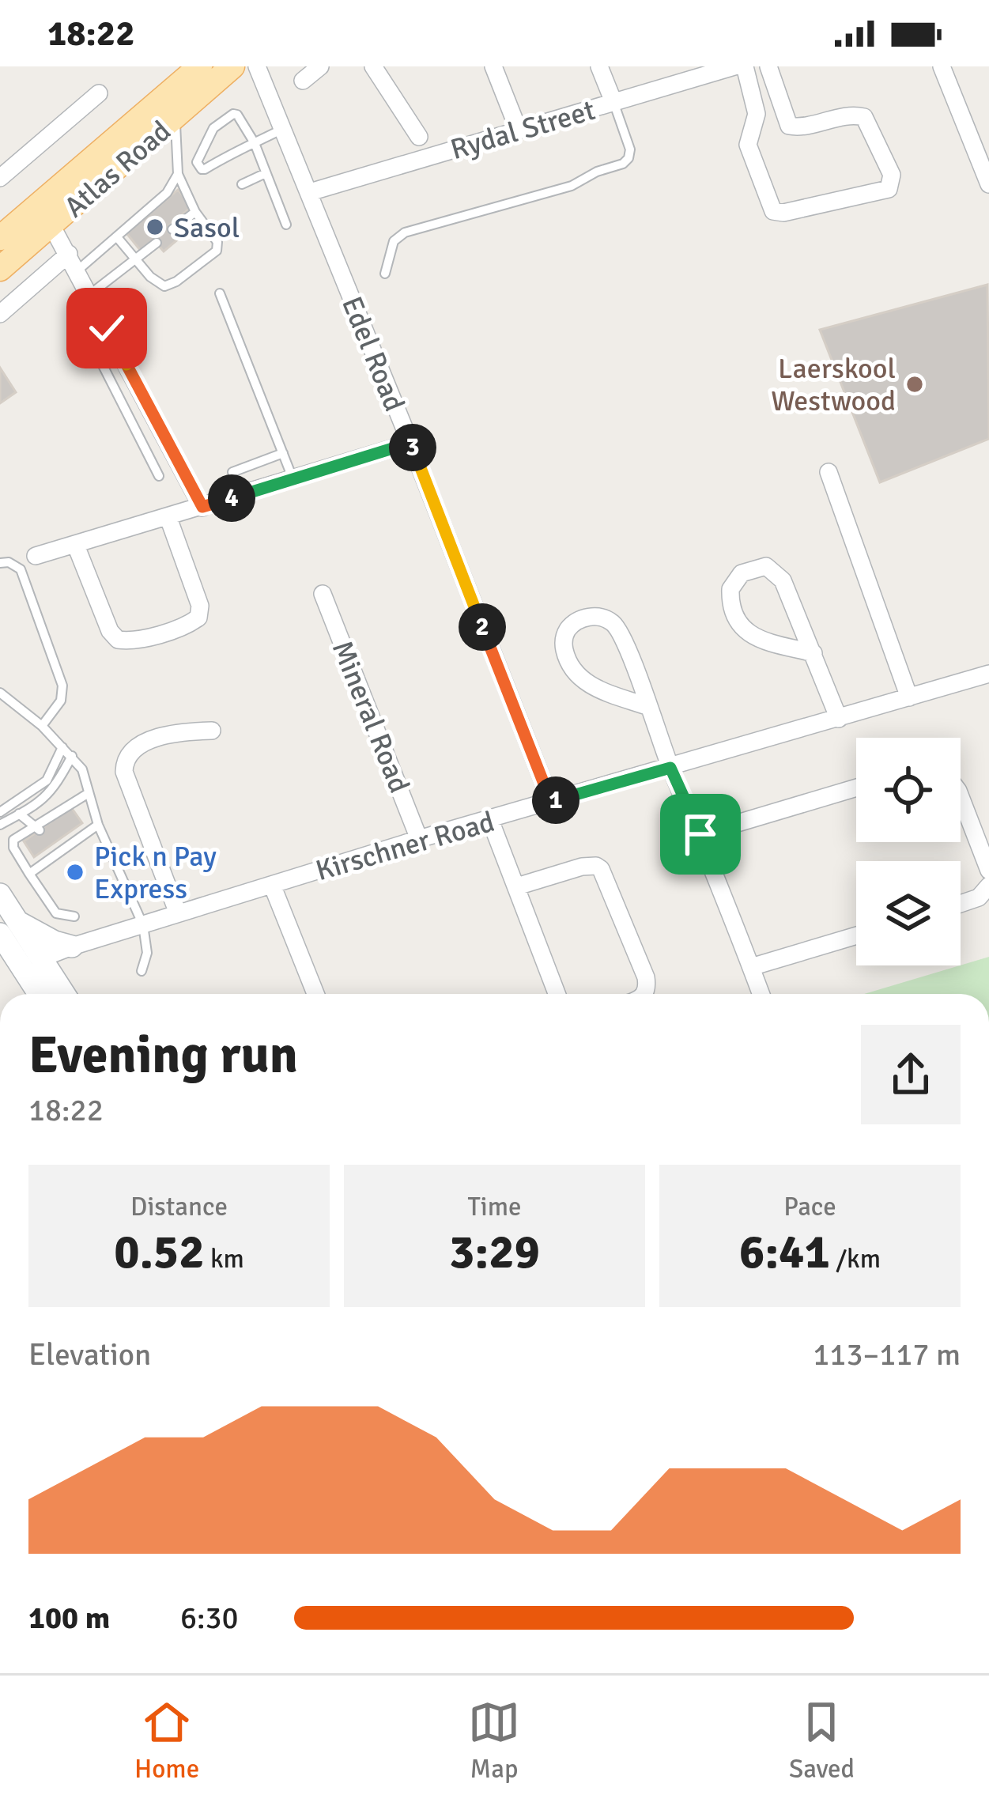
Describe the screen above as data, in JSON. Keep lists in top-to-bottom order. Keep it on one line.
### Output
{"streets":{"main road":["Atlas Road"],"street":["Rydal Street","Edel Road","Mineral Road","Kirschner Road"]},"crossings":[["Rydal Street","Edel Road"],["Edel Road","Kirschner Road"],["Mineral Road","Kirschner Road"]],"places":["Sasol","Laerskool Westwood","Pick n Pay Express"],"page":{"status":"18:22","pins":["3","4","2","1"],"heading":["Evening run","18:22"],"stats":[["Distance","0.52 km"],["Time","3:29"],["Pace","6:41 /km"]],"chart":["Elevation","113–117 m"],"list":[{"name":"100 m","note":"6:30"}],"tabs":["Home","Map","Saved"]}}
